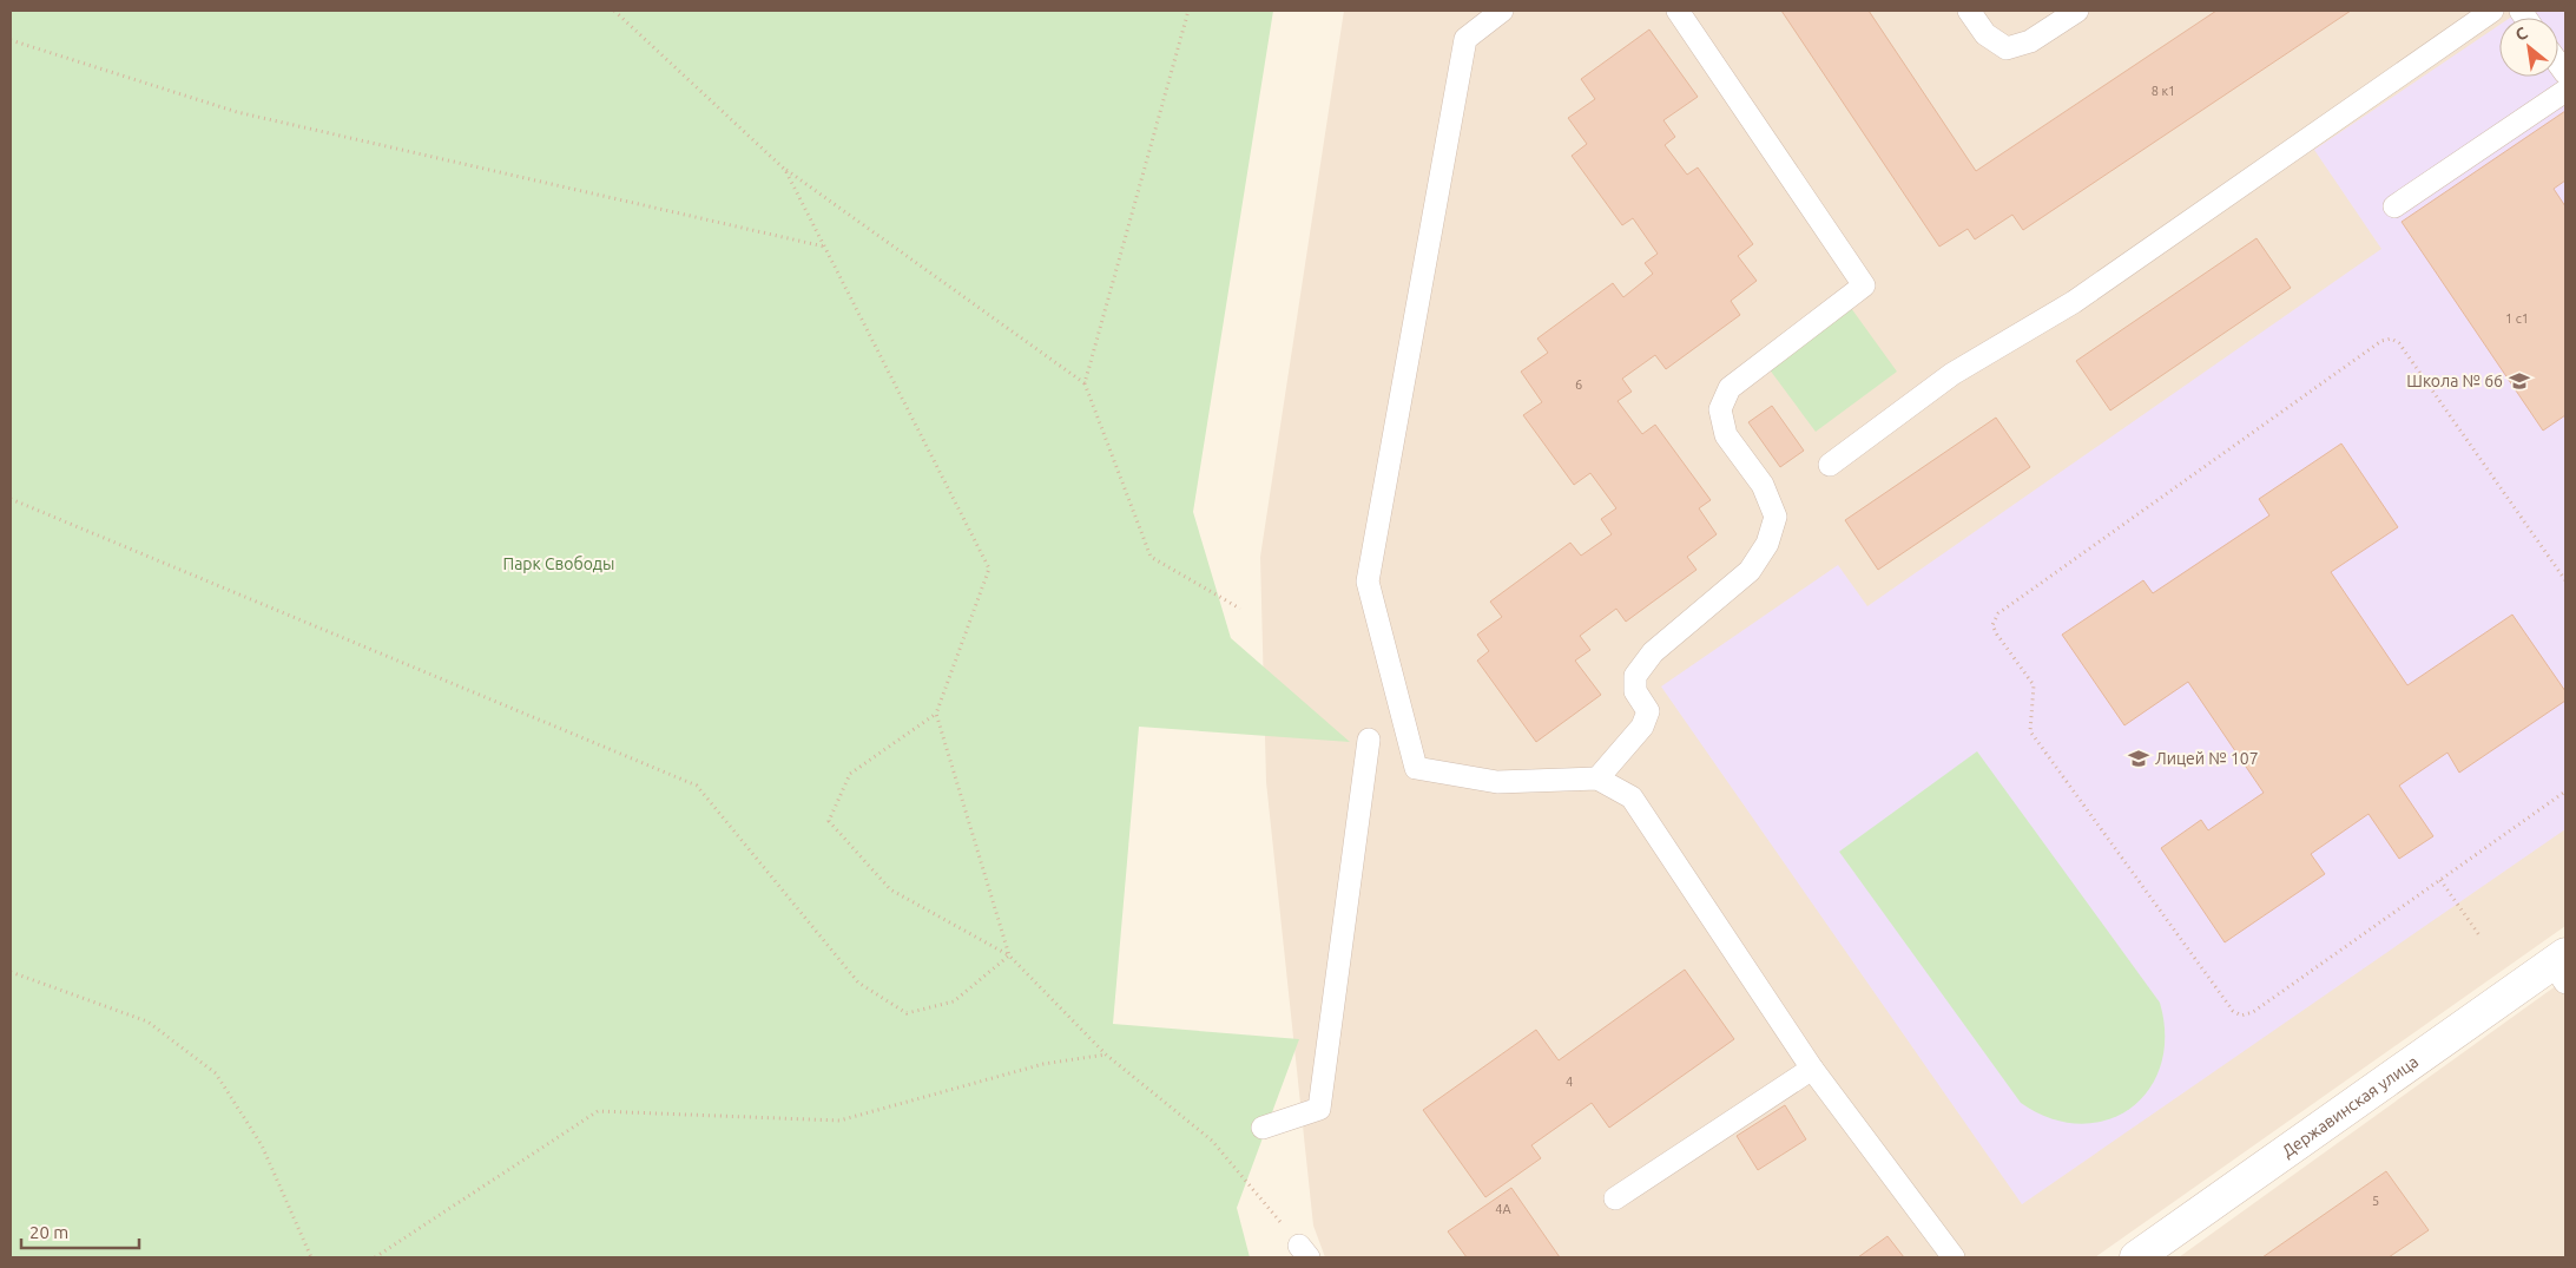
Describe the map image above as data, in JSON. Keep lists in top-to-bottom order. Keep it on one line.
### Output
{"streets":{"street":["Державинская улица"]},"parks":["Парк Свободы"],"places":{"school or university":["Школа № 66","Лицей № 107"]},"house_numbers":["8 к1","1 с1","6","4","5","4А"],"scale_bar":"20 m","north":"top left"}
